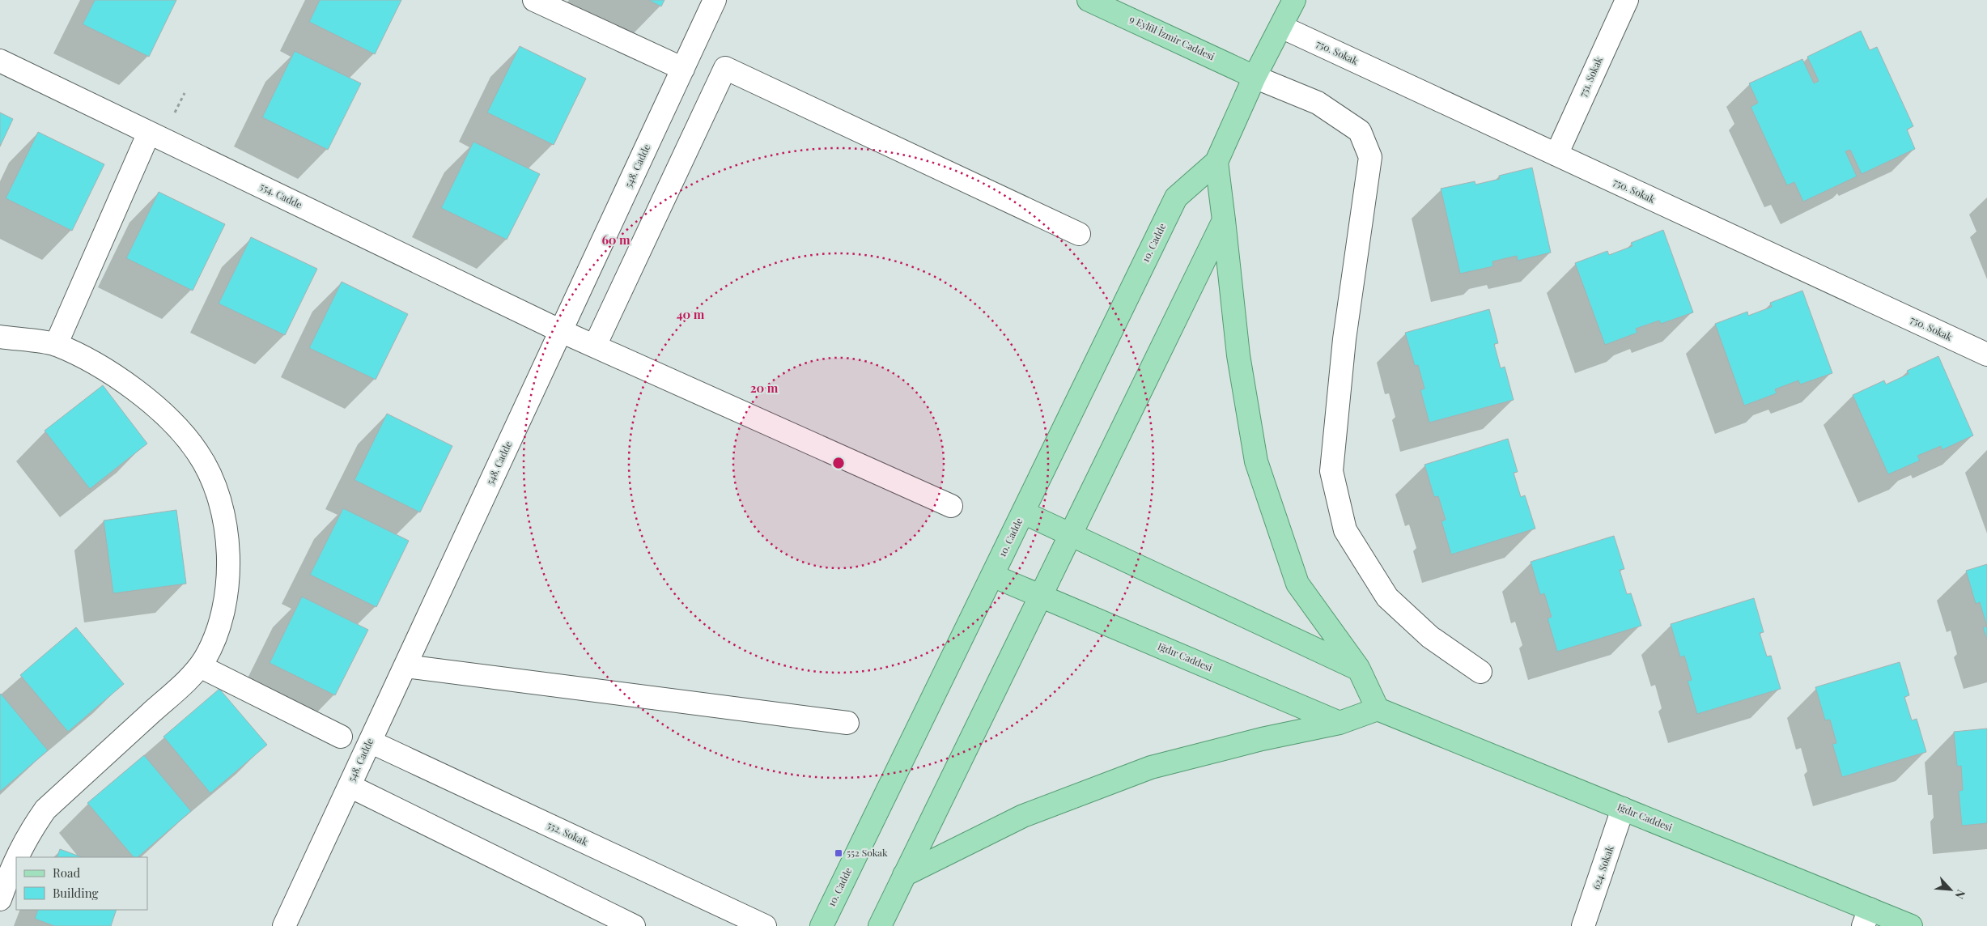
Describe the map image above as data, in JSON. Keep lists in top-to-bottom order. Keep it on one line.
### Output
{"streets":{"main road":["9 Eylül İzmir Caddesi","10. Cadde","Iğdır Caddesi"],"street":["750. Sokak","751. Sokak","548. Cadde","554. Cadde","552. Sokak","624. Sokak"]},"crossings":[["9 Eylül İzmir Caddesi","10. Cadde"],["750. Sokak","751. Sokak"],["750. Sokak","10. Cadde"],["548. Cadde","554. Cadde"],["548. Cadde","552. Sokak"],["10. Cadde","Iğdır Caddesi"],["Iğdır Caddesi","624. Sokak"]],"places":{"transit":["552 Sokak"]},"legend":["Road","Building"],"north":"bottom right","rings":["60 m","40 m","20 m"]}
